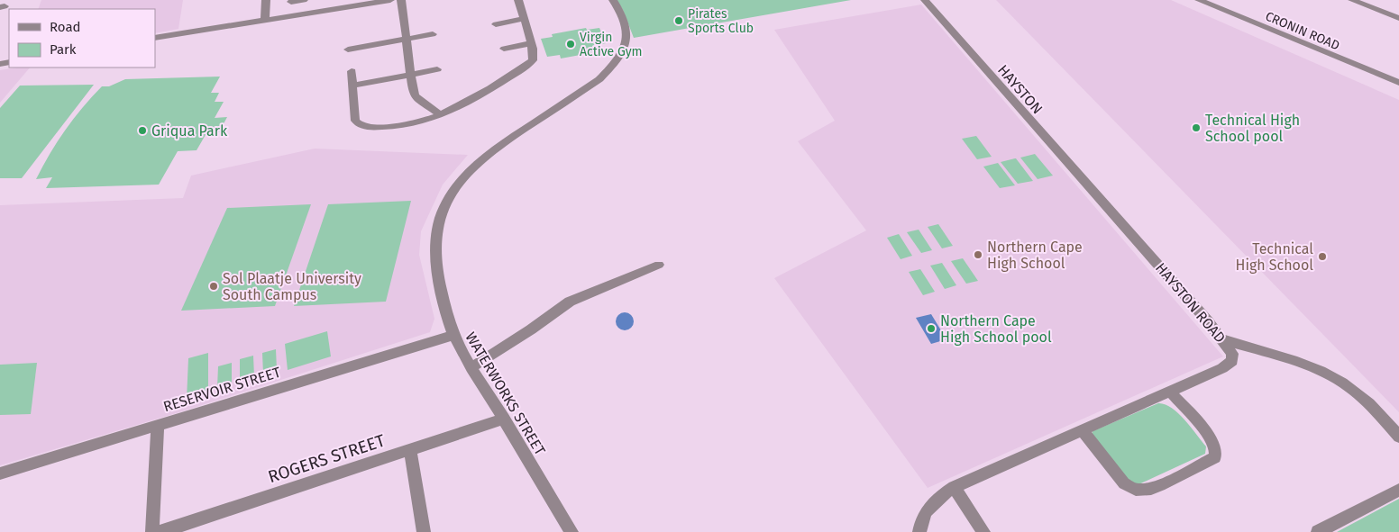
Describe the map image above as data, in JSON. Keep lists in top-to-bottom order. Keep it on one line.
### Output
{"streets":{"street":["CRONIN ROAD","HAYSTON","HAYSTON ROAD","RESERVOIR STREET","WATERWORKS STREET","ROGERS STREET"]},"crossings":[["HAYSTON","HAYSTON ROAD"],["RESERVOIR STREET","WATERWORKS STREET"],["WATERWORKS STREET","ROGERS STREET"]],"places":["Pirates Sports Club","Virgin Active Gym","Technical High School pool","Griqua Park","Northern Cape High School","Technical High School","Sol Plaatje University South Campus","Northern Cape High School pool"],"legend":["Road","Park"]}
